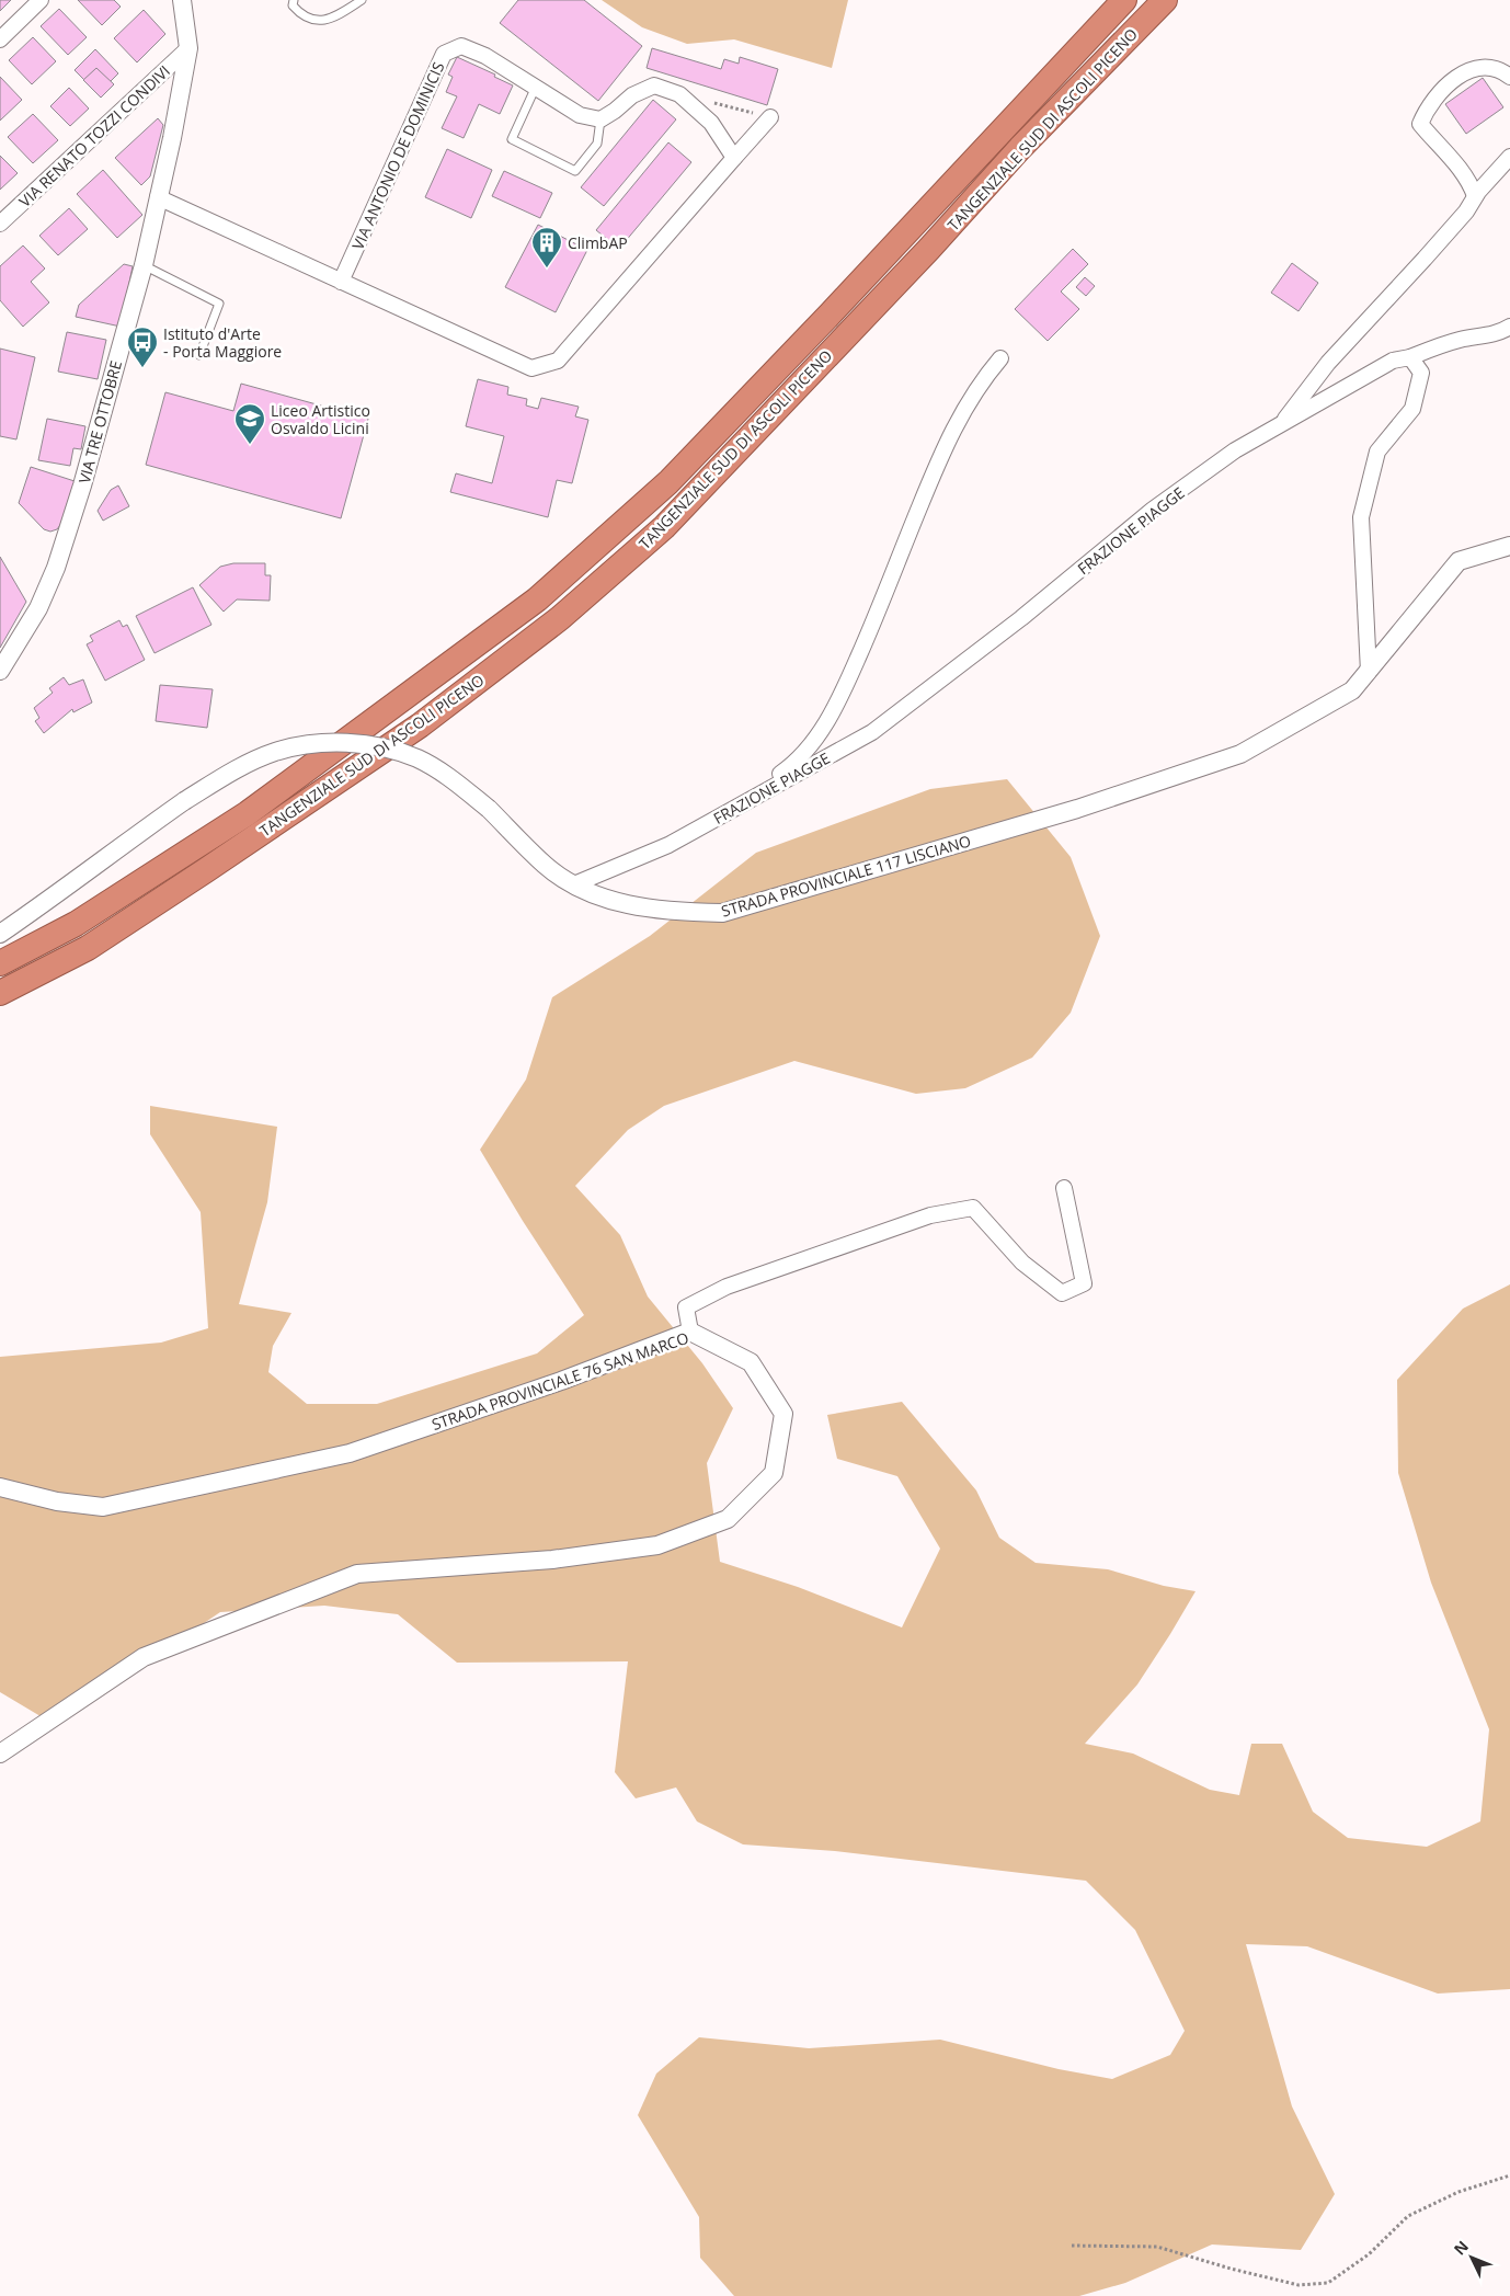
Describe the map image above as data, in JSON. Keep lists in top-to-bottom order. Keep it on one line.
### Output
{"streets":{"highway":["TANGENZIALE SUD DI ASCOLI PICENO"],"street":["VIA RENATO TOZZI CONDIVI","VIA ANTONIO DE DOMINICIS","VIA TRE OTTOBRE","FRAZIONE PIAGGE","STRADA PROVINCIALE 117 LISCIANO","STRADA PROVINCIALE 76 SAN MARCO"]},"crossings":[["VIA RENATO TOZZI CONDIVI","VIA TRE OTTOBRE"],["FRAZIONE PIAGGE","STRADA PROVINCIALE 117 LISCIANO"]],"places":{"building":["ClimbAP"],"bus stop":["Istituto d'Arte - Porta Maggiore"],"school or university":["Liceo Artistico Osvaldo Licini"]},"north":"top left"}
